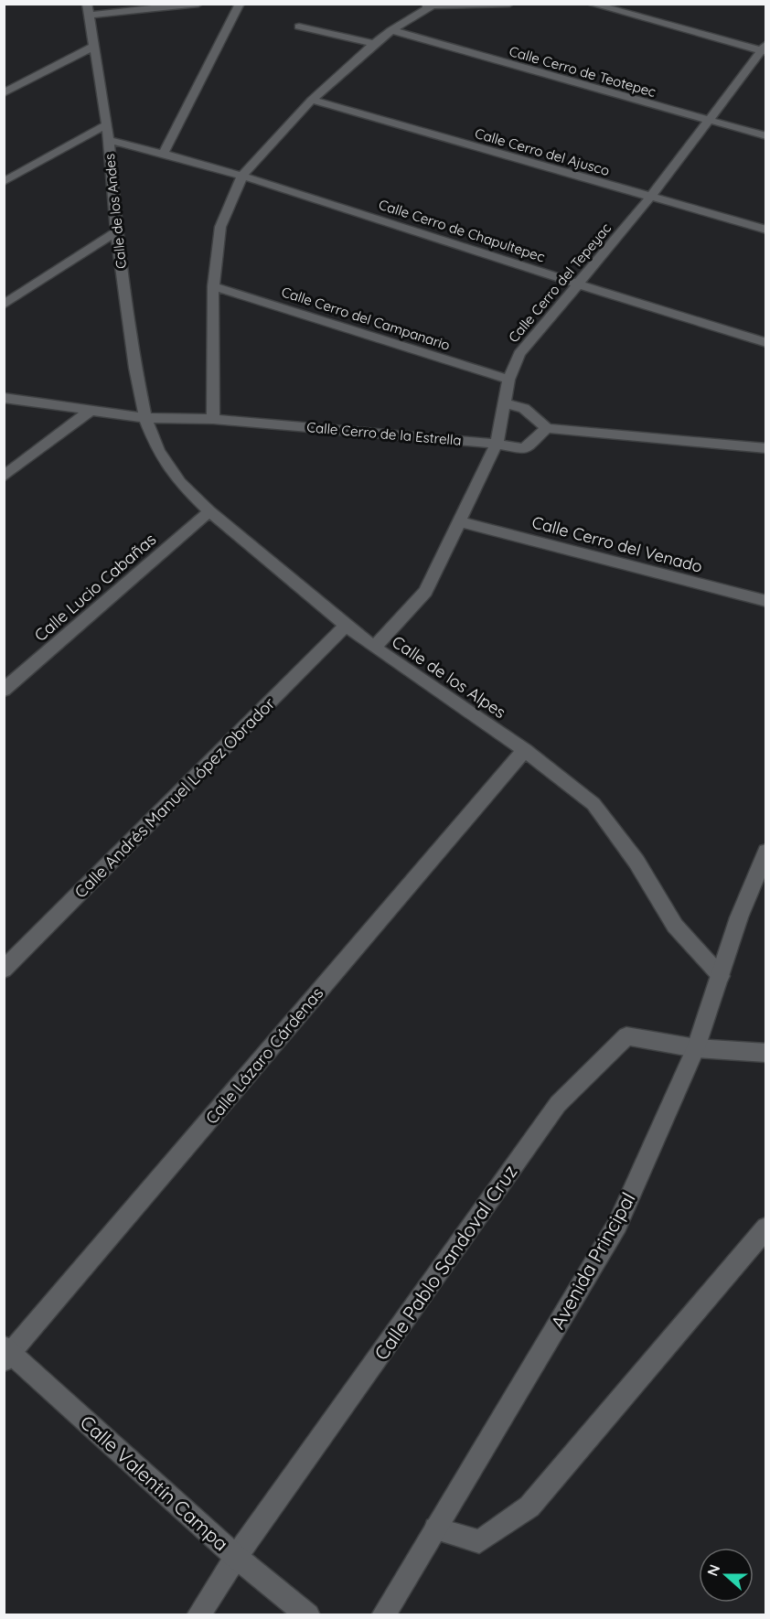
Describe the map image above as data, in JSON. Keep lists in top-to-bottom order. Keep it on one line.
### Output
{"streets":{"street":["Calle Cerro de Teotepec","Calle Cerro del Ajusco","Calle de los Andes","Calle Cerro de Chapultepec","Calle Cerro del Tepeyac","Calle Cerro del Campanario","Calle Cerro de la Estrella","Calle Cerro del Venado","Calle Lucio Cabañas","Calle de los Alpes","Calle Andrés Manuel López Obrador","Calle Lázaro Cárdenas","Avenida Principal","Calle Pablo Sandoval Cruz","Calle Valentín Campa"]},"crossings":[["Calle Cerro de Teotepec","Calle Cerro del Tepeyac"],["Calle Cerro del Ajusco","Calle Cerro del Tepeyac"],["Calle de los Andes","Calle Cerro de Chapultepec"],["Calle de los Andes","Calle Cerro de la Estrella"],["Calle de los Andes","Calle de los Alpes"],["Calle Cerro de Chapultepec","Calle Cerro del Tepeyac"],["Calle Cerro del Tepeyac","Calle Cerro del Campanario"],["Calle Cerro del Tepeyac","Calle Cerro de la Estrella"],["Calle Cerro del Tepeyac","Calle Cerro del Venado"],["Calle Cerro del Tepeyac","Calle de los Alpes"],["Calle Cerro de la Estrella","Calle de los Alpes"],["Calle Lucio Cabañas","Calle de los Alpes"],["Calle de los Alpes","Calle Andrés Manuel López Obrador"],["Calle de los Alpes","Calle Lázaro Cárdenas"],["Calle de los Alpes","Avenida Principal"],["Calle Lázaro Cárdenas","Calle Valentín Campa"],["Avenida Principal","Calle Pablo Sandoval Cruz"],["Calle Pablo Sandoval Cruz","Calle Valentín Campa"]],"north":"left"}
